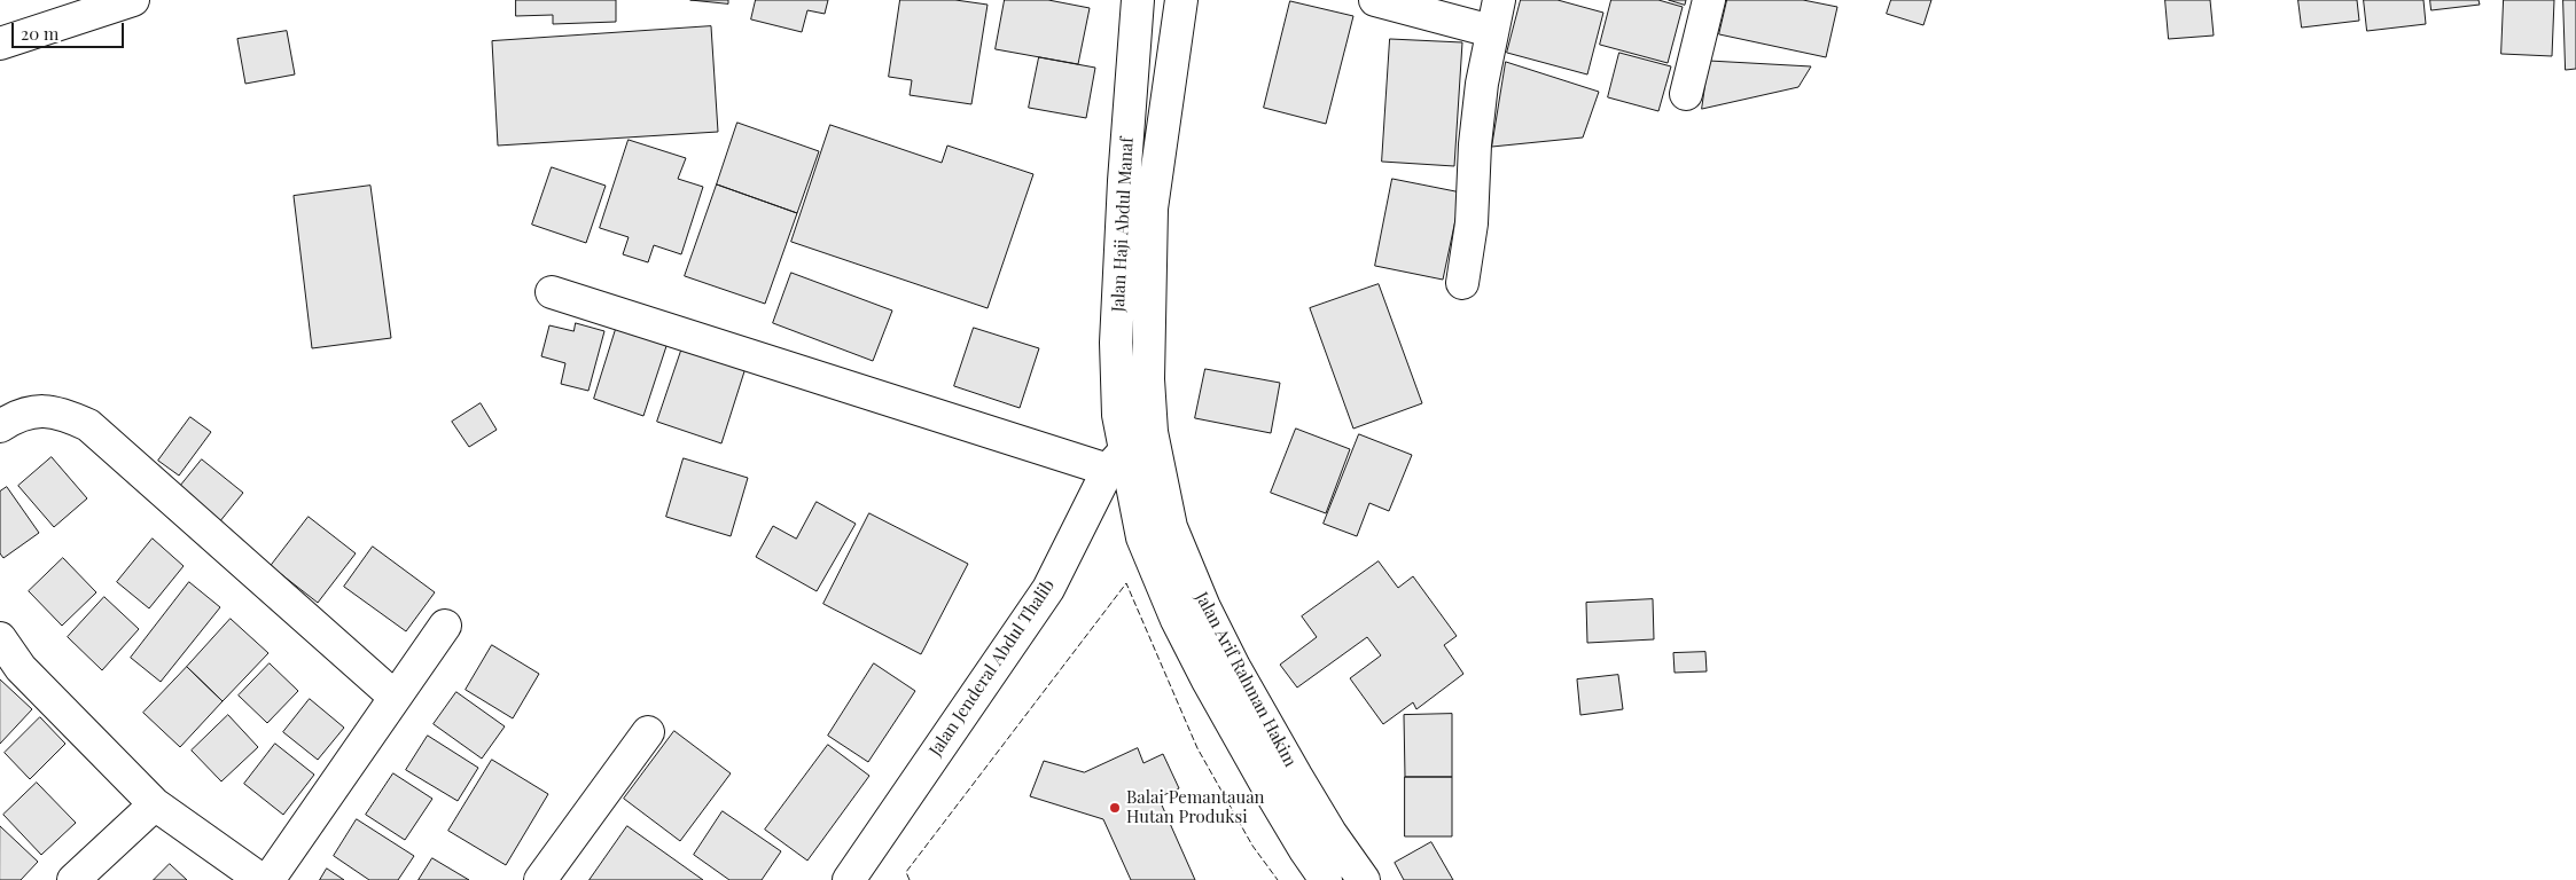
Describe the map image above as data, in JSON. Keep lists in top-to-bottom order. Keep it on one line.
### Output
{"streets":{"street":["Jalan Haji Abdul Manaf","Jalan Jenderal Abdul Thalib","Jalan Arif Rahman Hakim"]},"crossings":[["Jalan Haji Abdul Manaf","Jalan Jenderal Abdul Thalib"],["Jalan Haji Abdul Manaf","Jalan Arif Rahman Hakim"],["Jalan Jenderal Abdul Thalib","Jalan Arif Rahman Hakim"]],"places":["Balai Pemantauan Hutan Produksi"],"scale_bar":"20 m"}
